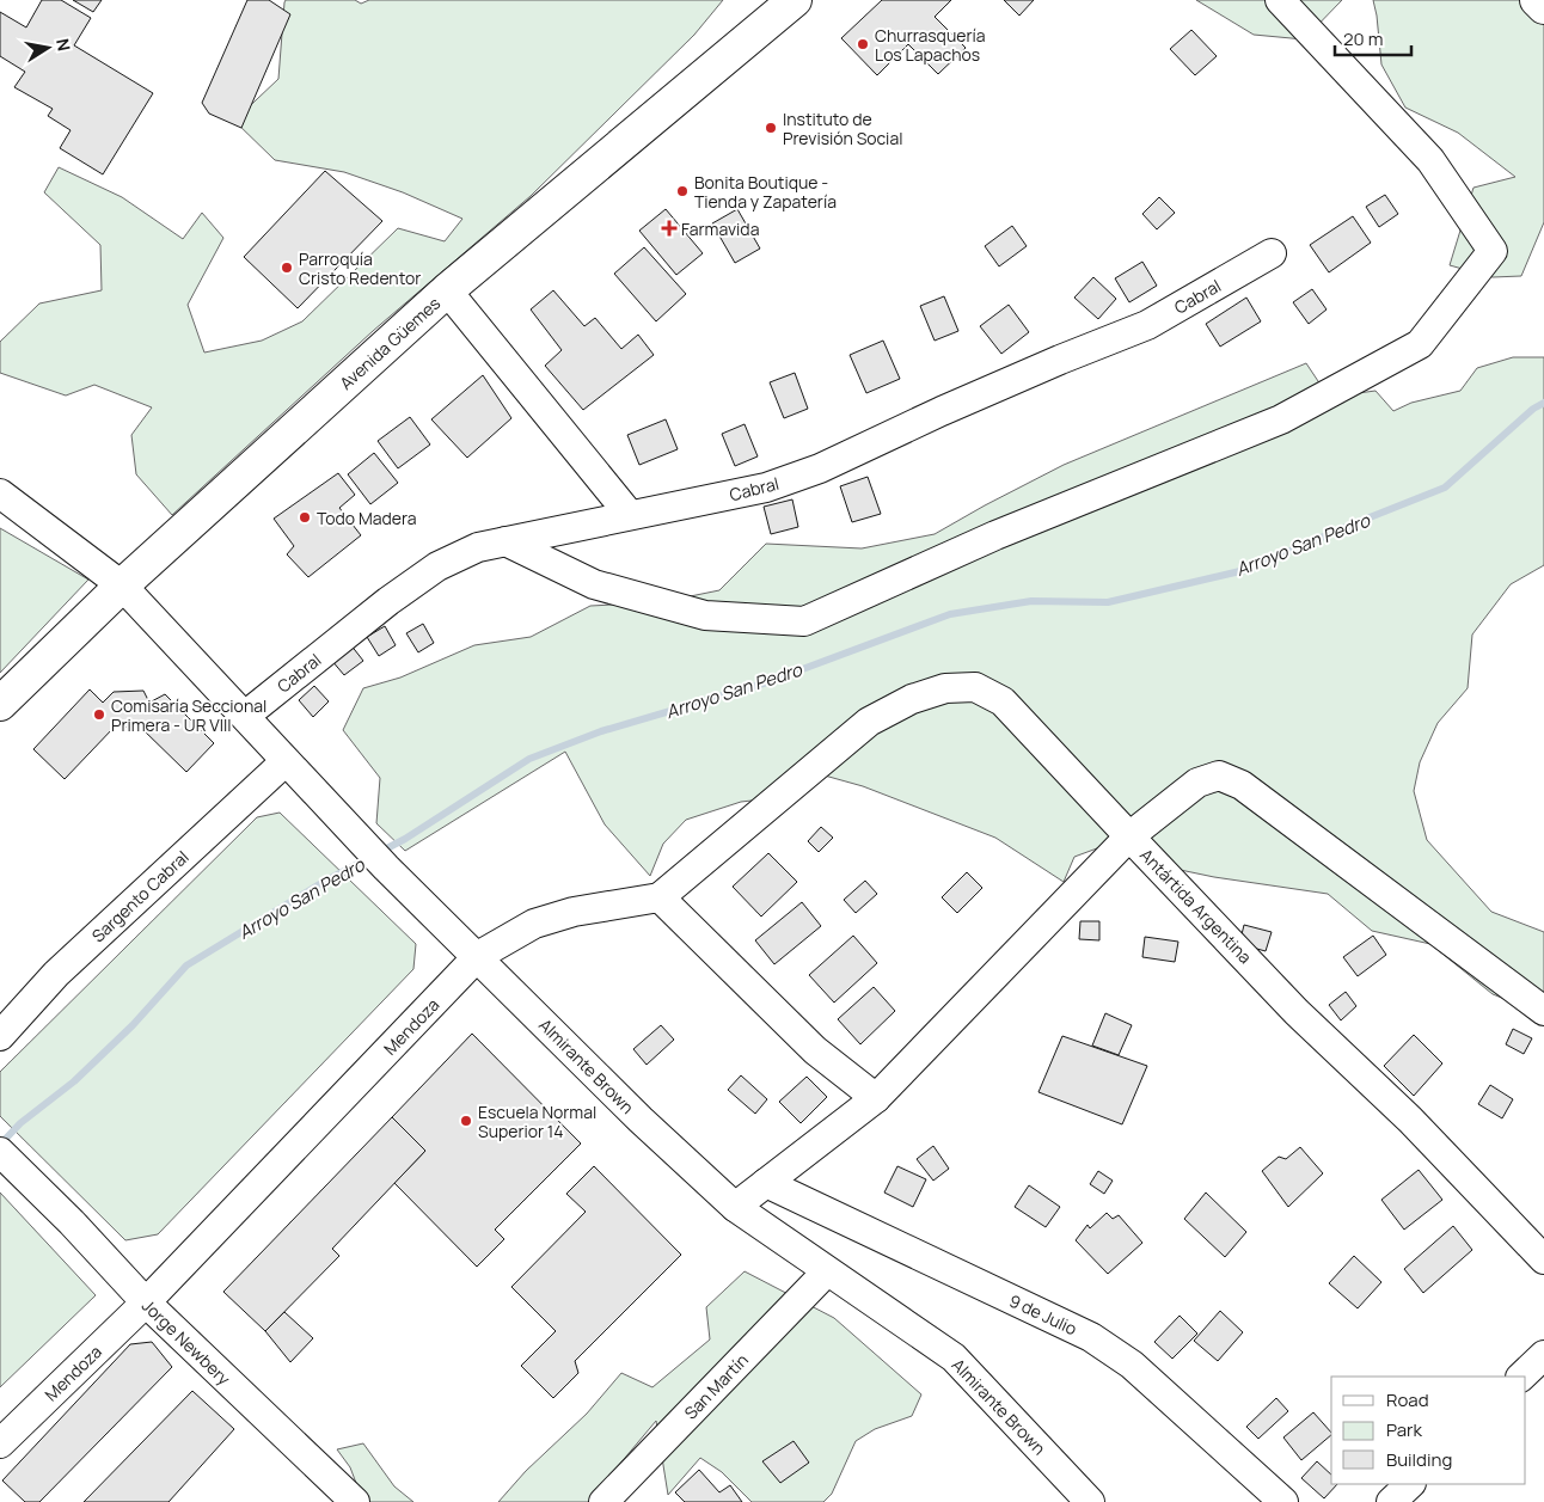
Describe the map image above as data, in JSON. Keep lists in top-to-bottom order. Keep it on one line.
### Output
{"streets":{"main road":["Avenida Güemes"],"street":["Cabral","Sargento Cabral","Antártida Argentina","Mendoza","Almirante Brown","9 de Julio","Jorge Newbery","San Martín"]},"crossings":[["Cabral","Almirante Brown"],["Avenida Güemes","Almirante Brown"],["Sargento Cabral","Almirante Brown"],["Antártida Argentina","Almirante Brown"],["Antártida Argentina","9 de Julio"],["Mendoza","Almirante Brown"],["Mendoza","Jorge Newbery"],["Almirante Brown","San Martín"]],"water":["Arroyo San Pedro"],"places":{"other":["Churrasquería Los Lapachos","Instituto de Previsión Social","Bonita Boutique - Tienda y Zapatería","Parroquía Cristo Redentor","Todo Madera","Comisaría Seccional Primera - UR VIII","Escuela Normal Superior 14"],"health":["Farmavida"]},"legend":["Road","Park","Building"],"scale_bar":"20 m","north":"right"}
